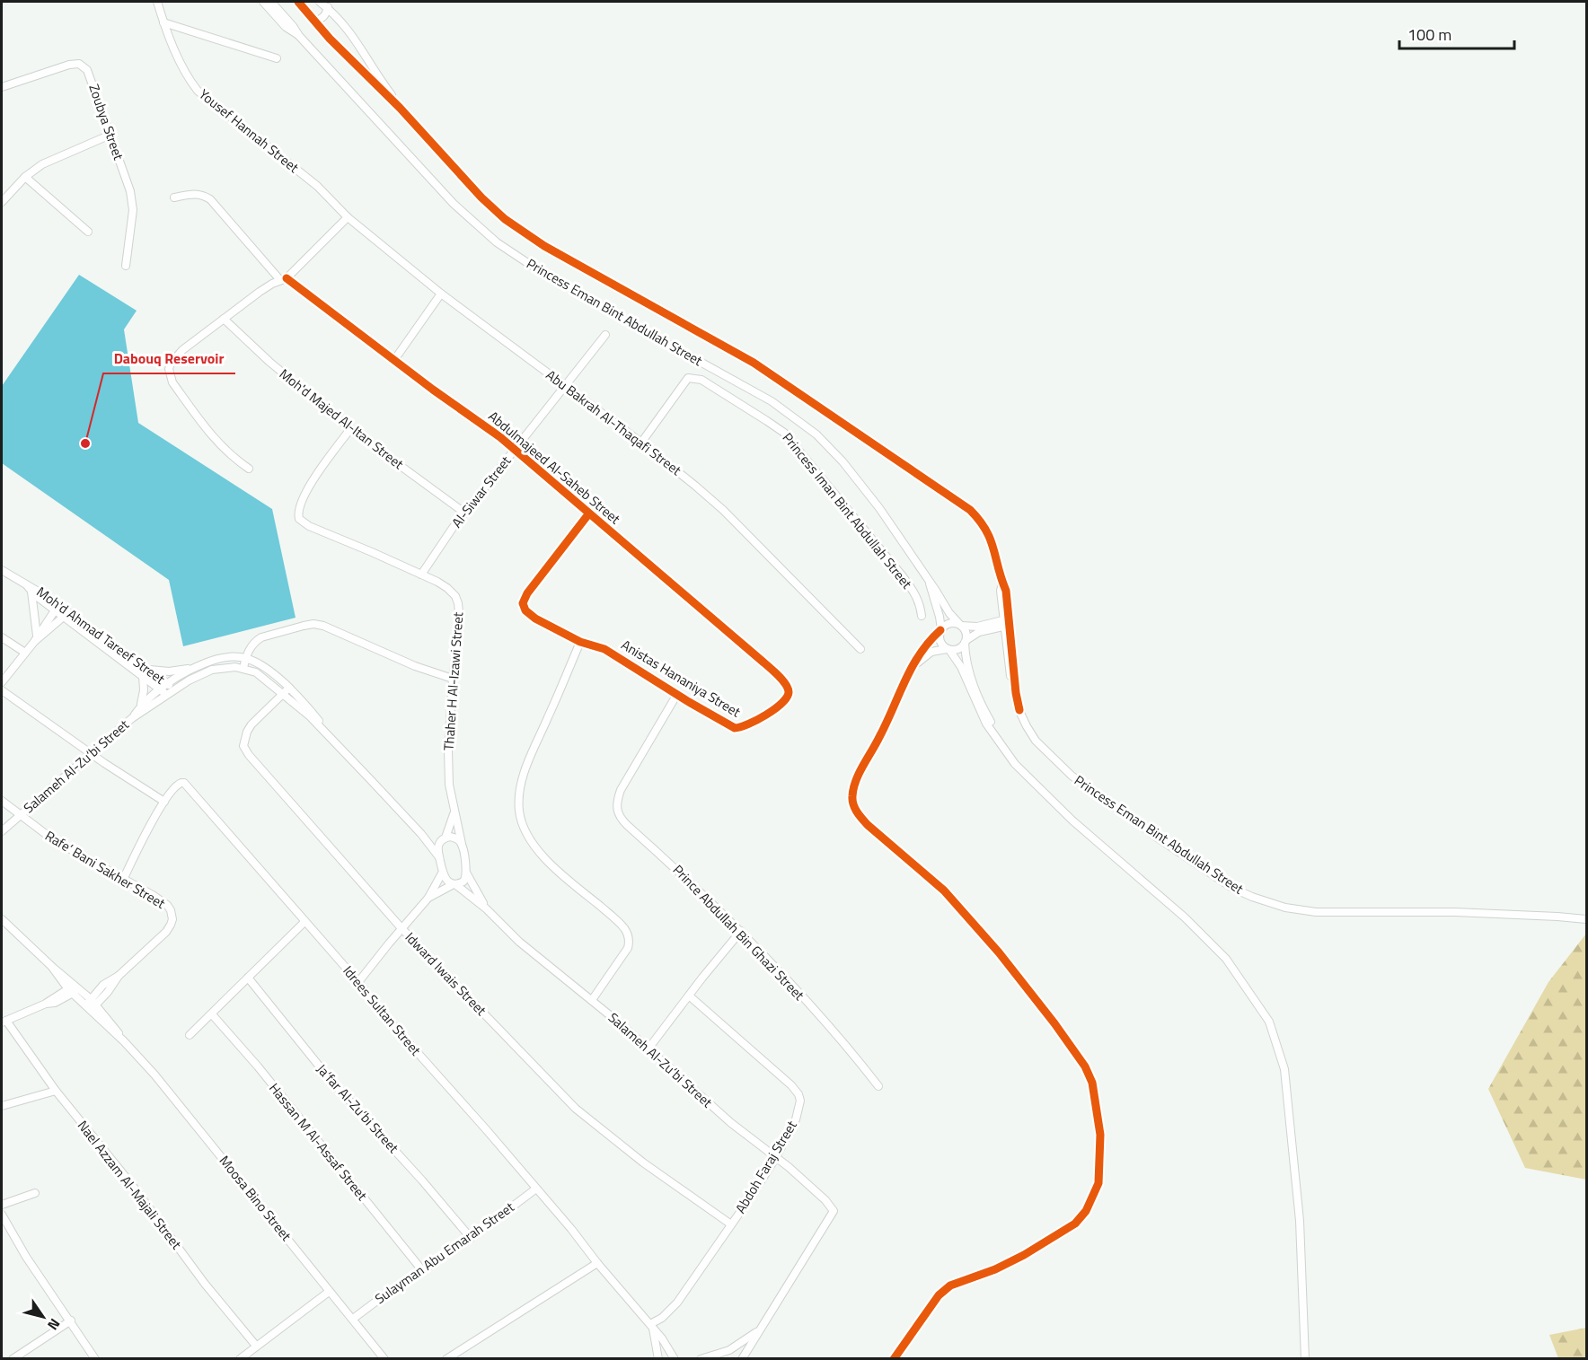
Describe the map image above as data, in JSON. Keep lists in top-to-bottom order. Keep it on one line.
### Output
{"streets":{"street":["Zoubya Street","Yousef Hannah Street","Princess Eman Bint Abdullah Street","Moh'd Majed Al-Itan Street","Abu Bakrah Al-Thaqafi Street","Abdulmajeed Al-Saheb Street","Al-Siwar Street","Princess Iman Bint Abdullah Street","Moh'd Ahmad Tareef Street","Anistas Hananiya Street","Thaher H Al-Izawi Street","Salameh Al-Zu‘bi Street","Rafe‘ Bani Sakher Street","Prince Abdullah Bin Ghazi Street","Idward Iwais Street","Idrees Sultan Street","Ja‘far Al-Zu‘bi Street","Hassan M Al-Assaf Street","Abdoh Faraj Street","Nael Azzam Al-Majali Street","Moosa Bino Street","Sulayman Abu Emarah Street"]},"crossings":[["Yousef Hannah Street","Abu Bakrah Al-Thaqafi Street"],["Moh'd Majed Al-Itan Street","Al-Siwar Street"],["Moh'd Majed Al-Itan Street","Thaher H Al-Izawi Street"],["Abu Bakrah Al-Thaqafi Street","Al-Siwar Street"],["Abu Bakrah Al-Thaqafi Street","Princess Iman Bint Abdullah Street"],["Abdulmajeed Al-Saheb Street","Al-Siwar Street"],["Abdulmajeed Al-Saheb Street","Anistas Hananiya Street"],["Al-Siwar Street","Thaher H Al-Izawi Street"],["Moh'd Ahmad Tareef Street","Salameh Al-Zu‘bi Street"],["Anistas Hananiya Street","Prince Abdullah Bin Ghazi Street"],["Thaher H Al-Izawi Street","Salameh Al-Zu‘bi Street"],["Salameh Al-Zu‘bi Street","Rafe‘ Bani Sakher Street"],["Salameh Al-Zu‘bi Street","Abdoh Faraj Street"],["Rafe‘ Bani Sakher Street","Idrees Sultan Street"],["Rafe‘ Bani Sakher Street","Moosa Bino Street"],["Idward Iwais Street","Abdoh Faraj Street"],["Idrees Sultan Street","Abdoh Faraj Street"],["Idrees Sultan Street","Sulayman Abu Emarah Street"],["Ja‘far Al-Zu‘bi Street","Sulayman Abu Emarah Street"],["Hassan M Al-Assaf Street","Sulayman Abu Emarah Street"],["Moosa Bino Street","Sulayman Abu Emarah Street"]],"places":["Dabouq Reservoir"],"scale_bar":"100 m","north":"bottom right"}
